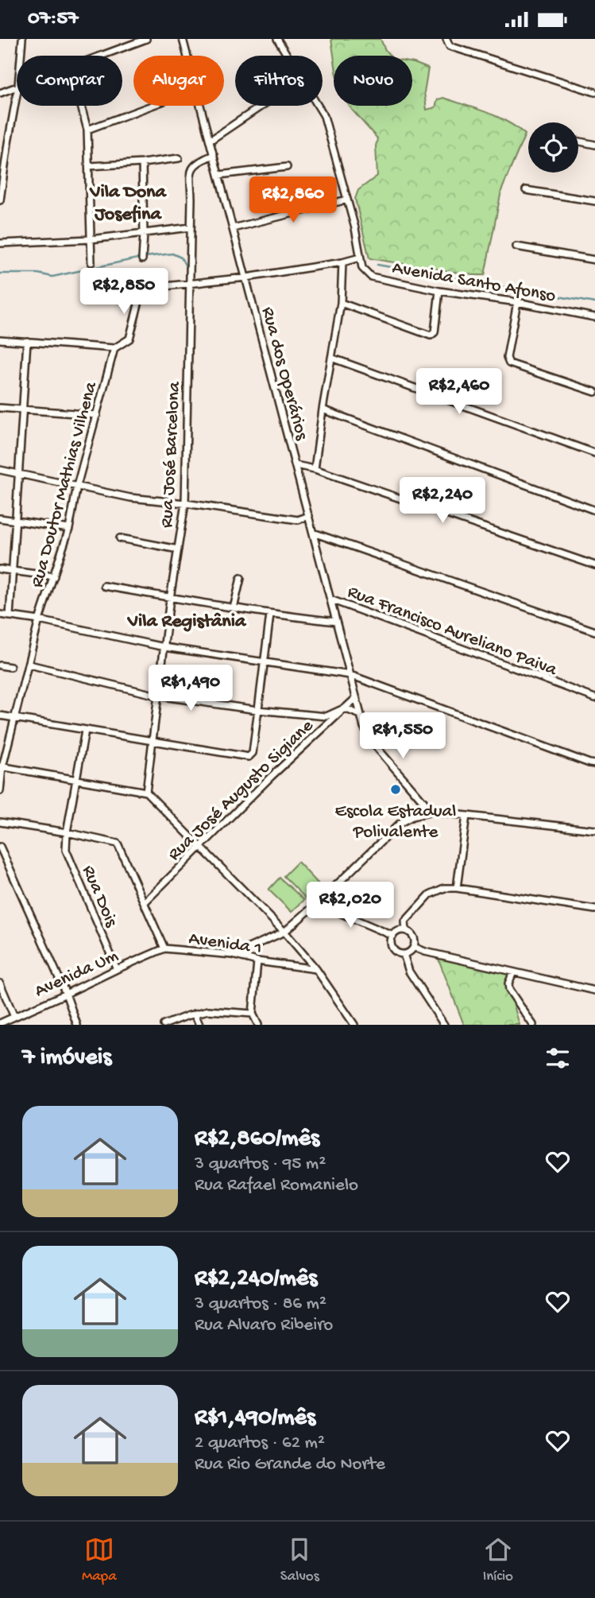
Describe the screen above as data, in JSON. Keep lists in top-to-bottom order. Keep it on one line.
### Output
{"streets":{"street":["Avenida Santo Afonso","Rua dos Operários","Rua José Barcelona","Rua Doutor Mathias Vilhena","Rua Francisco Aureliano Paiva","Rua José Augusto Sigiane","Rua Dois","Avenida 1","Avenida Um"]},"crossings":[["Rua dos Operários","Rua José Barcelona"],["Rua dos Operários","Rua Francisco Aureliano Paiva"],["Rua dos Operários","Rua José Augusto Sigiane"],["Rua Dois","Avenida Um"],["Avenida 1","Avenida Um"]],"districts":["Vila Dona Josefina","Vila Registânia"],"places":["Escola Estadual Polivalente"],"page":{"status":"07:57","chip":["Comprar","Alugar","Filtros","Novo"],"price":["R$2,860","R$2,850","R$2,460","R$2,240","R$1,490","R$1,550","R$2,020"],"heading":"7 imóveis","list":[{"name":"R$2,860/mês","note":"3 quartos · 95 m² · Rua Rafael Romanielo"},{"name":"R$2,240/mês","note":"3 quartos · 86 m² · Rua Alvaro Ribeiro"},{"name":"R$1,490/mês","note":"2 quartos · 62 m² · Rua Rio Grande do Norte"}],"tabs":["Mapa","Salvos","Início"]}}
